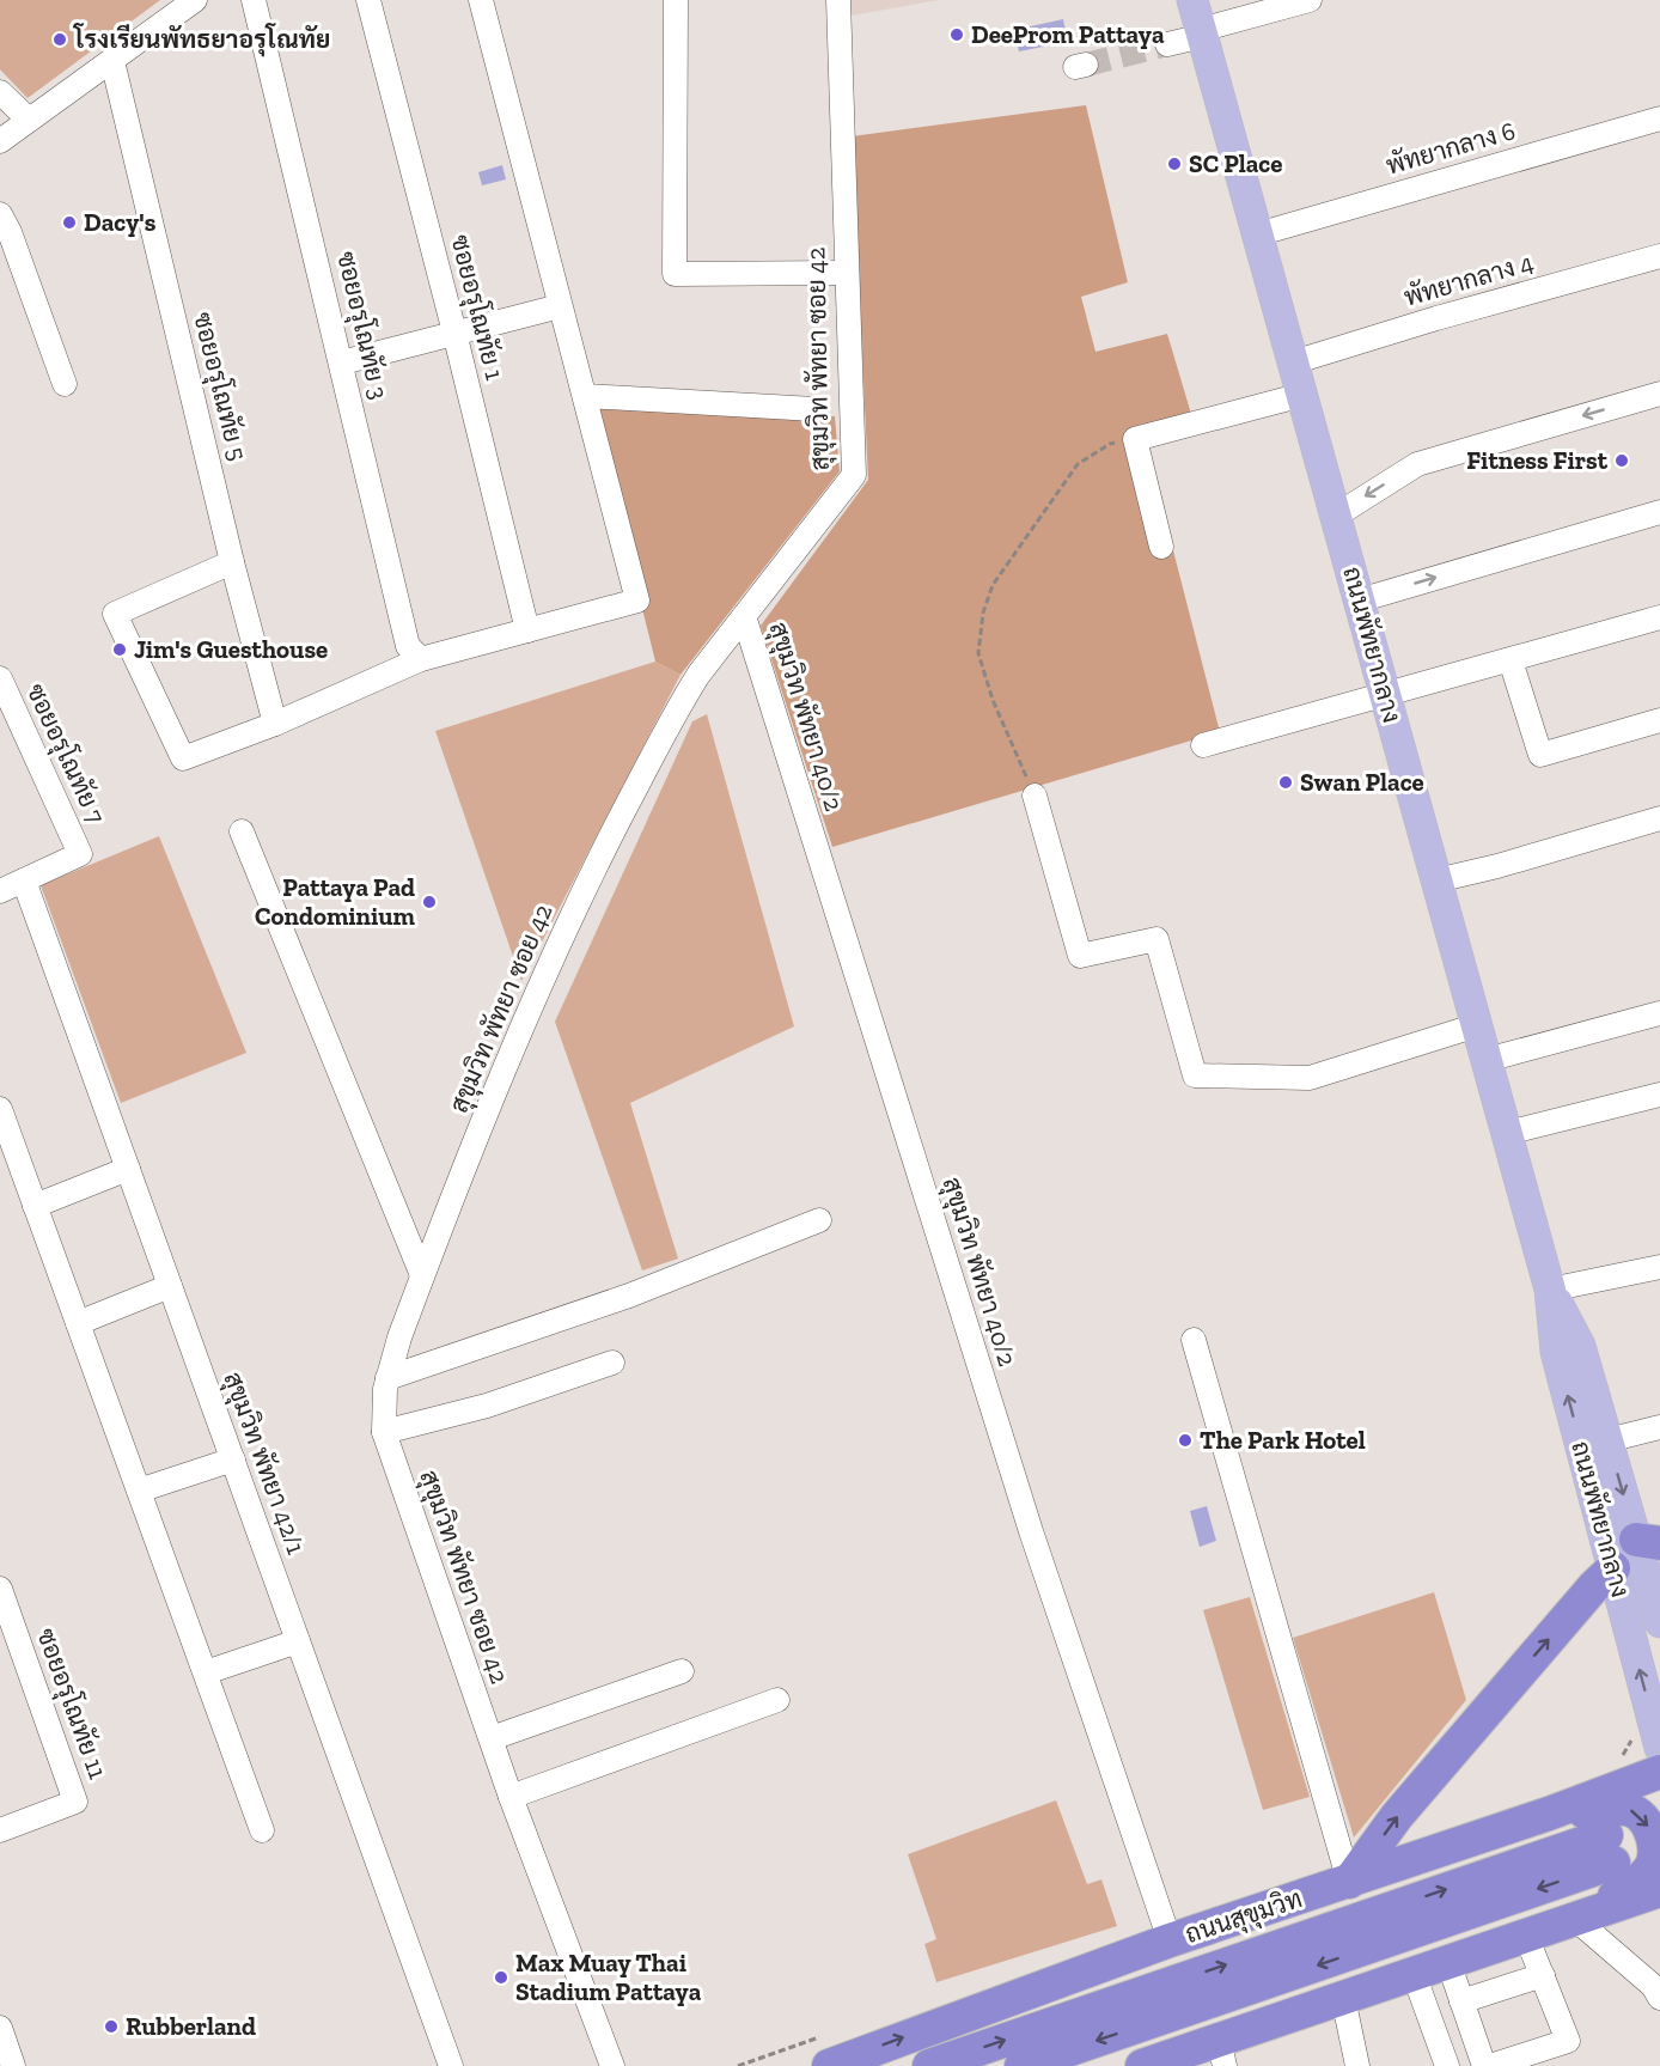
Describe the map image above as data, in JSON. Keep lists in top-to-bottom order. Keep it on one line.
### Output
{"streets":{"highway":["ถนนสุขุมวิท"],"main road":["ถนนพัทยากลาง"],"street":["พัทยากลาง 6","พัทยากลาง 4","ซอยอรุโณทัย 1","ซอยอรุโณทัย 3","สุขุมวิท พัทยา ซอย 42","ซอยอรุโณทัย 5","สุขุมวิท พัทยา 40/2","ซอยอรุโณทัย 7","สุขุมวิท พัทยา 42/1","ซอยอรุโณทัย 11"]},"crossings":[["พัทยากลาง 6","ถนนพัทยากลาง"],["พัทยากลาง 4","ถนนพัทยากลาง"],["สุขุมวิท พัทยา ซอย 42","สุขุมวิท พัทยา 40/2"],["สุขุมวิท พัทยา 40/2","ถนนสุขุมวิท"],["ซอยอรุโณทัย 7","สุขุมวิท พัทยา 42/1"]],"places":["DeeProm Pattaya","โรงเรียนพัทธยาอรุโณทัย","SC Place","Dacy's","Fitness First","Jim's Guesthouse","Swan Place","Pattaya Pad Condominium","The Park Hotel","Max Muay Thai Stadium Pattaya","Rubberland"]}
